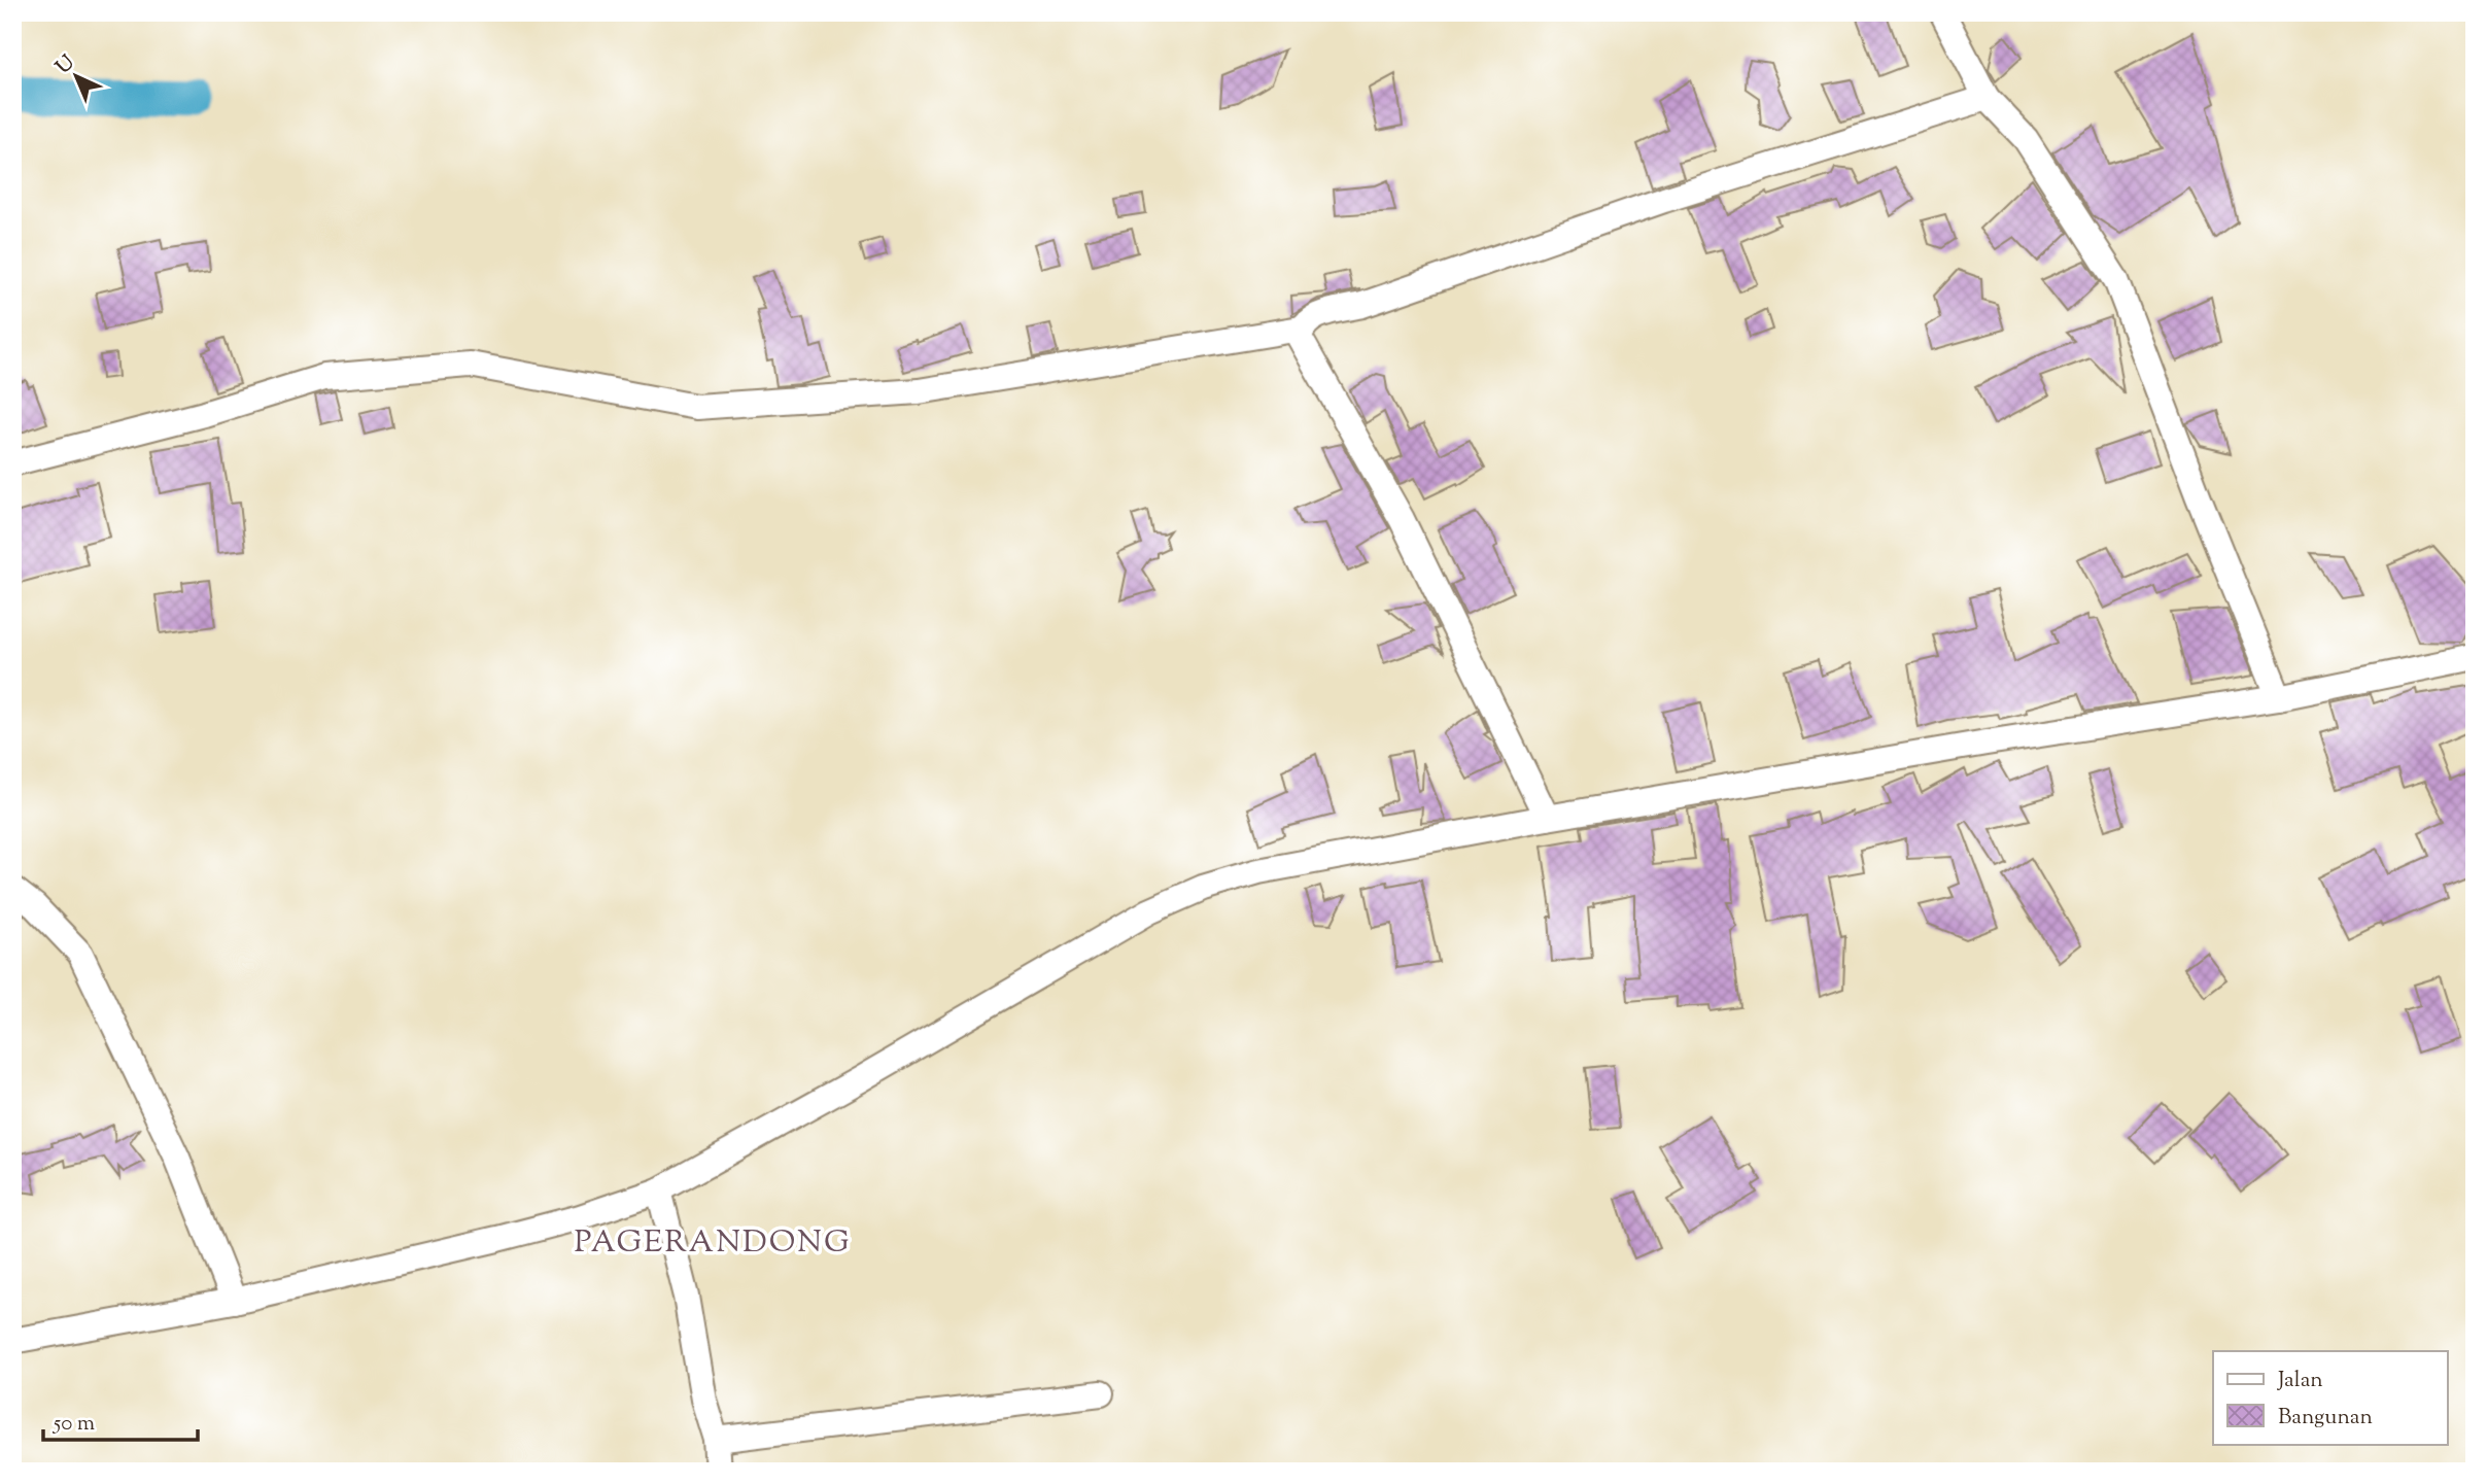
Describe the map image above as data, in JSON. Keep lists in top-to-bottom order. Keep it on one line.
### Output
{"districts":["PAGERANDONG"],"legend":["Jalan","Bangunan"],"scale_bar":"50 m","north":"top left"}
